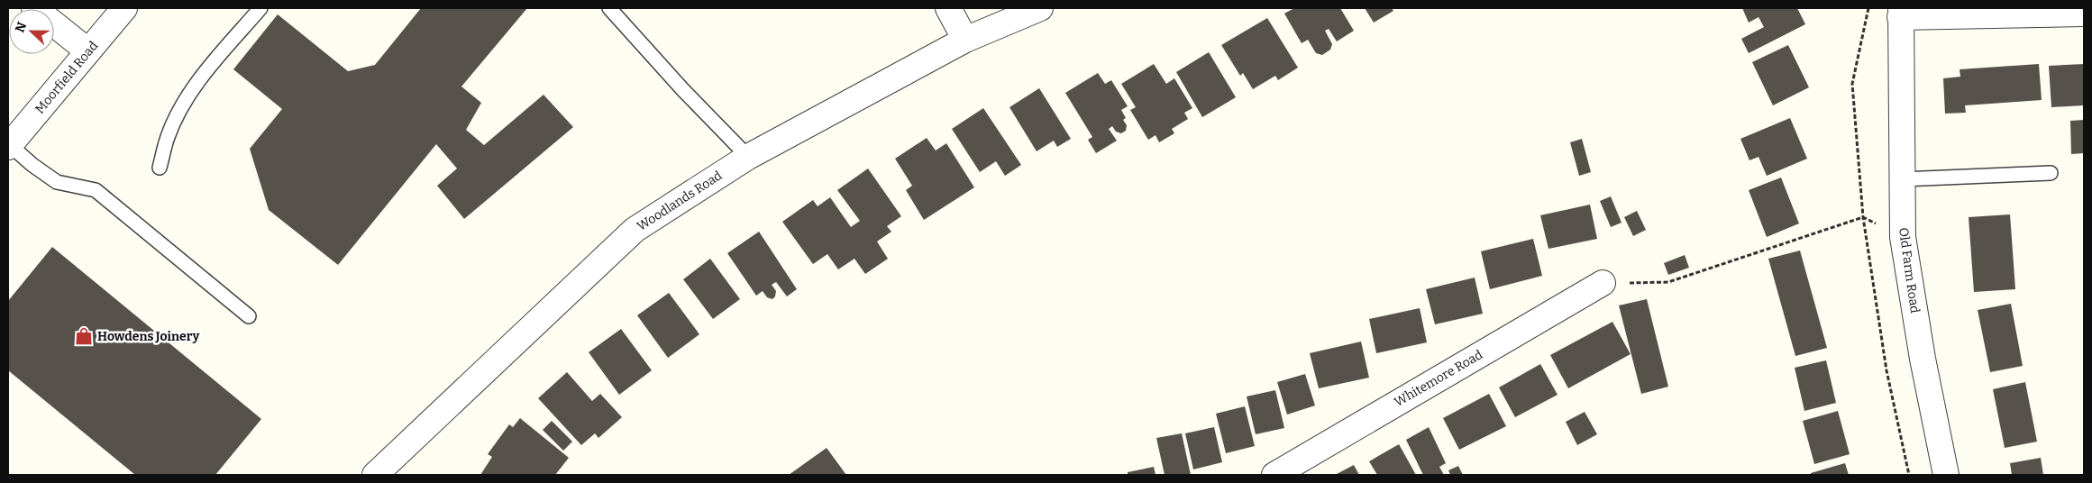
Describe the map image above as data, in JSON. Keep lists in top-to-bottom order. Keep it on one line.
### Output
{"streets":{"street":["Moorfield Road","Woodlands Road","Old Farm Road","Whitemore Road"]},"places":{"shop":["Howdens Joinery"]},"north":"left"}
